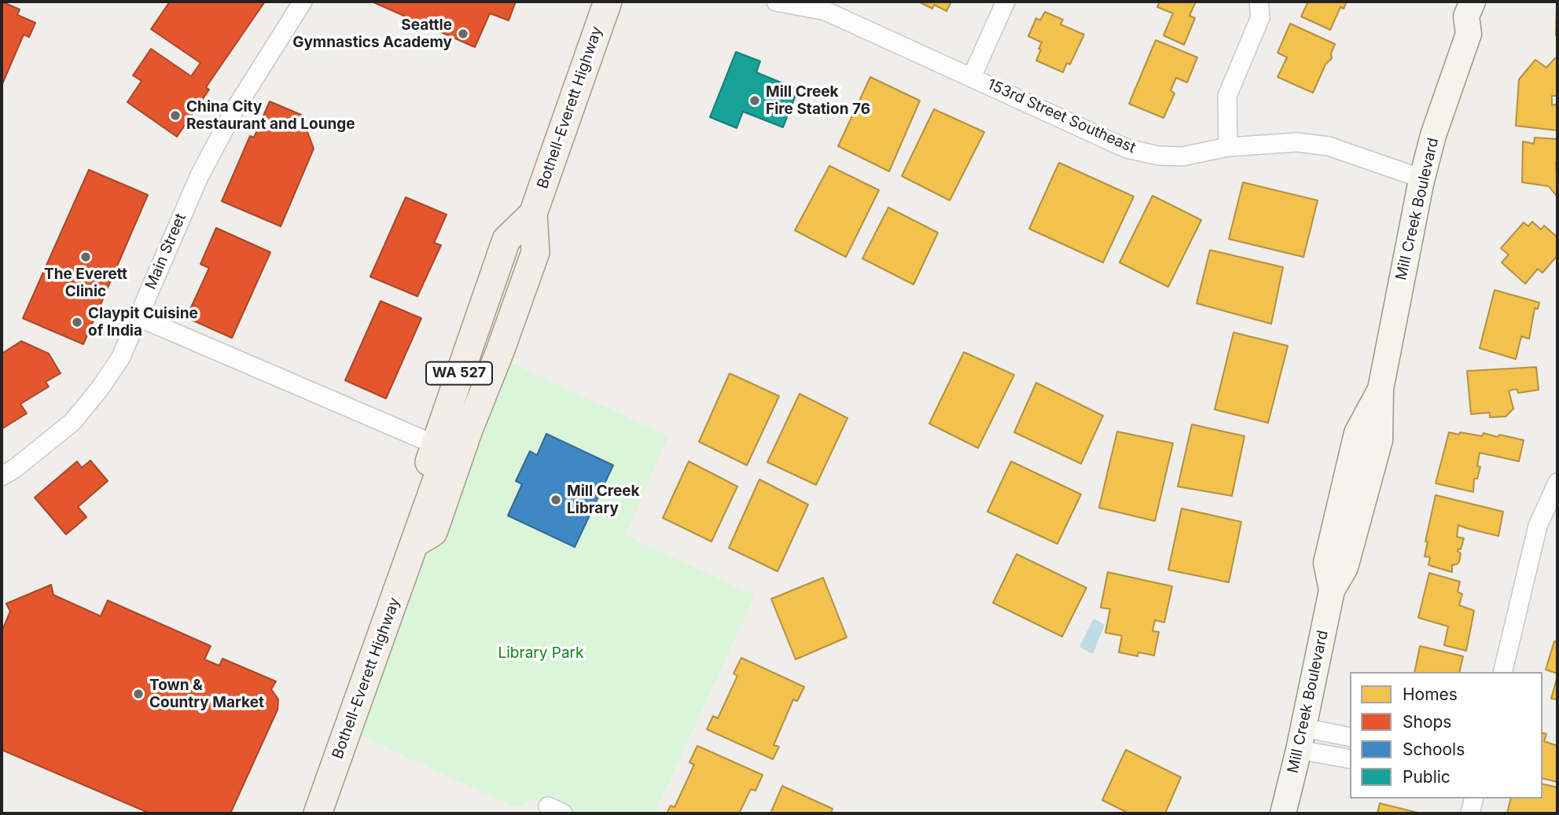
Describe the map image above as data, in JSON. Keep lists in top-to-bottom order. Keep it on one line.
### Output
{"streets":{"main road":["Bothell-Everett Highway","WA 527"],"street":["153rd Street Southeast","Mill Creek Boulevard","Main Street"]},"crossings":[["153rd Street Southeast","Mill Creek Boulevard"]],"parks":["Library Park"],"places":["Seattle Gymnastics Academy","Mill Creek Fire Station 76","China City Restaurant and Lounge","The Everett Clinic","Claypit Cuisine of India","Mill Creek Library","Town & Country Market"],"legend":["Homes","Shops","Schools","Public"]}
